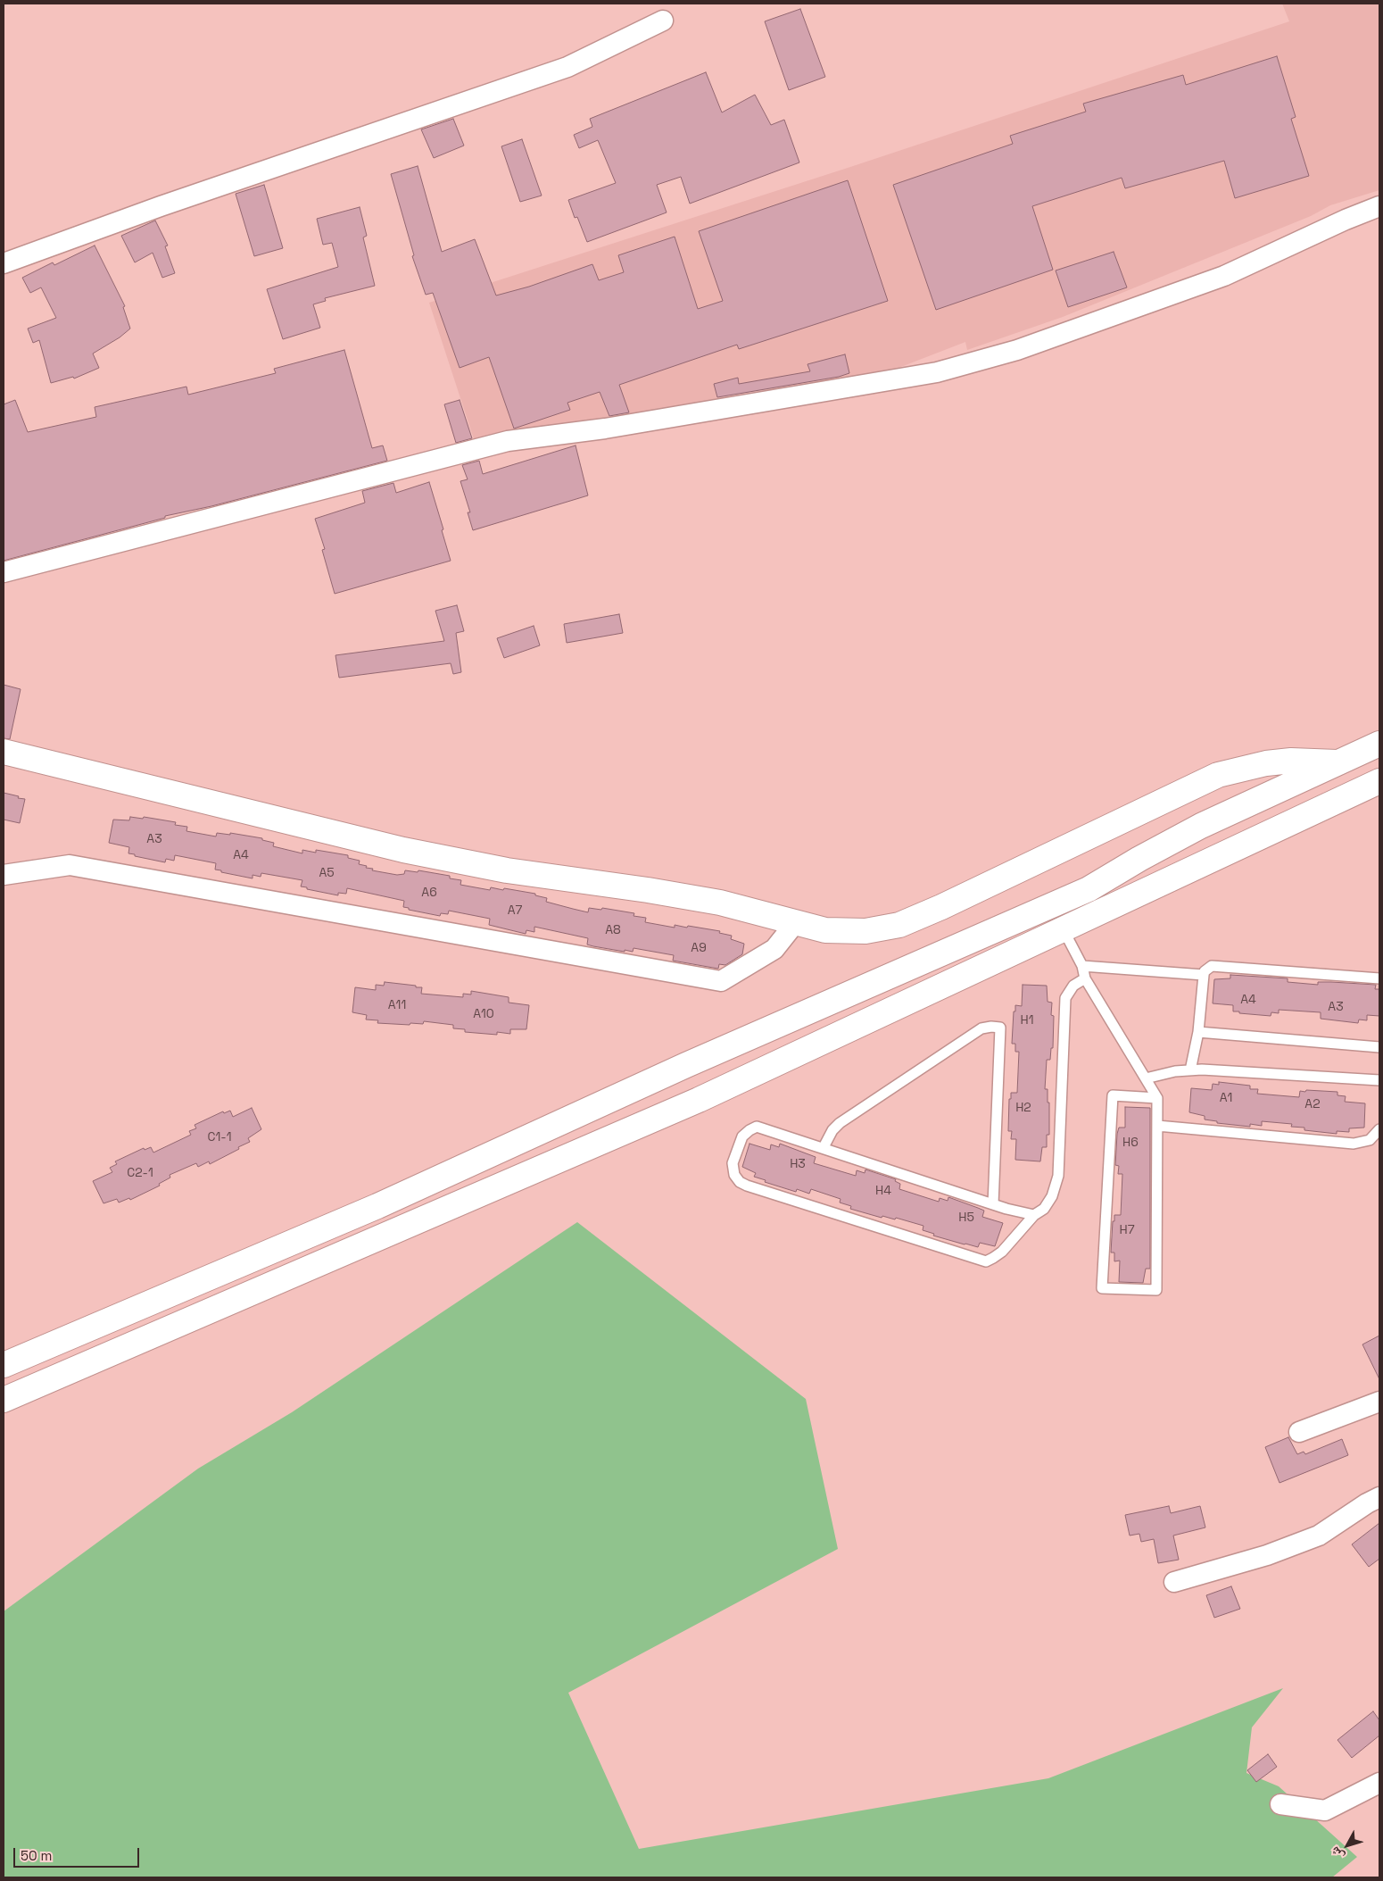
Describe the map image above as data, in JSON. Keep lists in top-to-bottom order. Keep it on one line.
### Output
{"house_numbers":["A3","A4","A5","A6","A7","A8","A9","A4","A11","A3","A10","H1","A1","A2","H2","C1-1","H6","H3","C2-1","H4","H5","H7"],"scale_bar":"50 m","north":"bottom left"}
